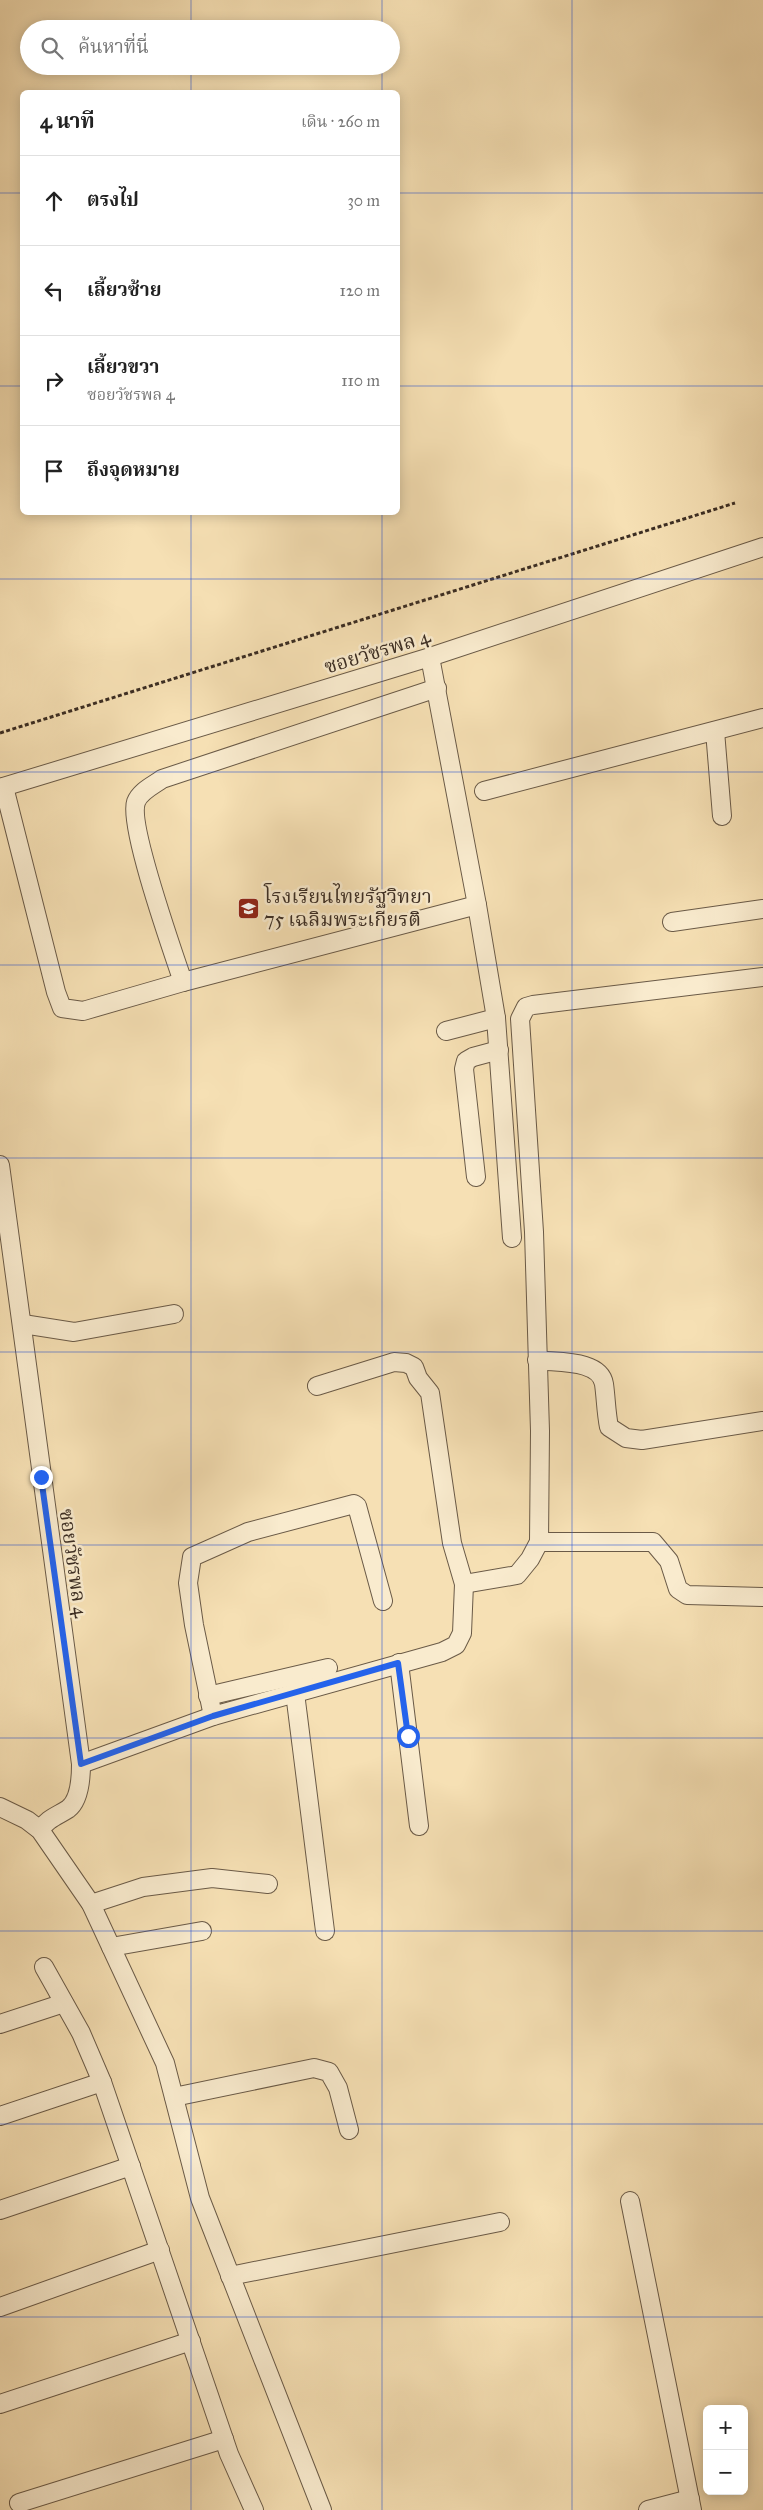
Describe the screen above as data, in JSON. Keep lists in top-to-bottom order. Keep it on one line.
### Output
{"streets":{"street":["ซอยวัชรพล 4"]},"places":{"school or university":["โรงเรียนไทยรัฐวิทยา 75 เฉลิมพระเกียรติ"]},"page":{"search":"ค้นหาที่นี่","heading":["4 นาที","เดิน · 260 m"],"list":[["ตรงไป","30 m"],["เลี้ยวซ้าย","120 m"],["เลี้ยวขวา","ซอยวัชรพล 4","110 m"],"ถึงจุดหมาย"],"map_buttons":["+","−"]}}
